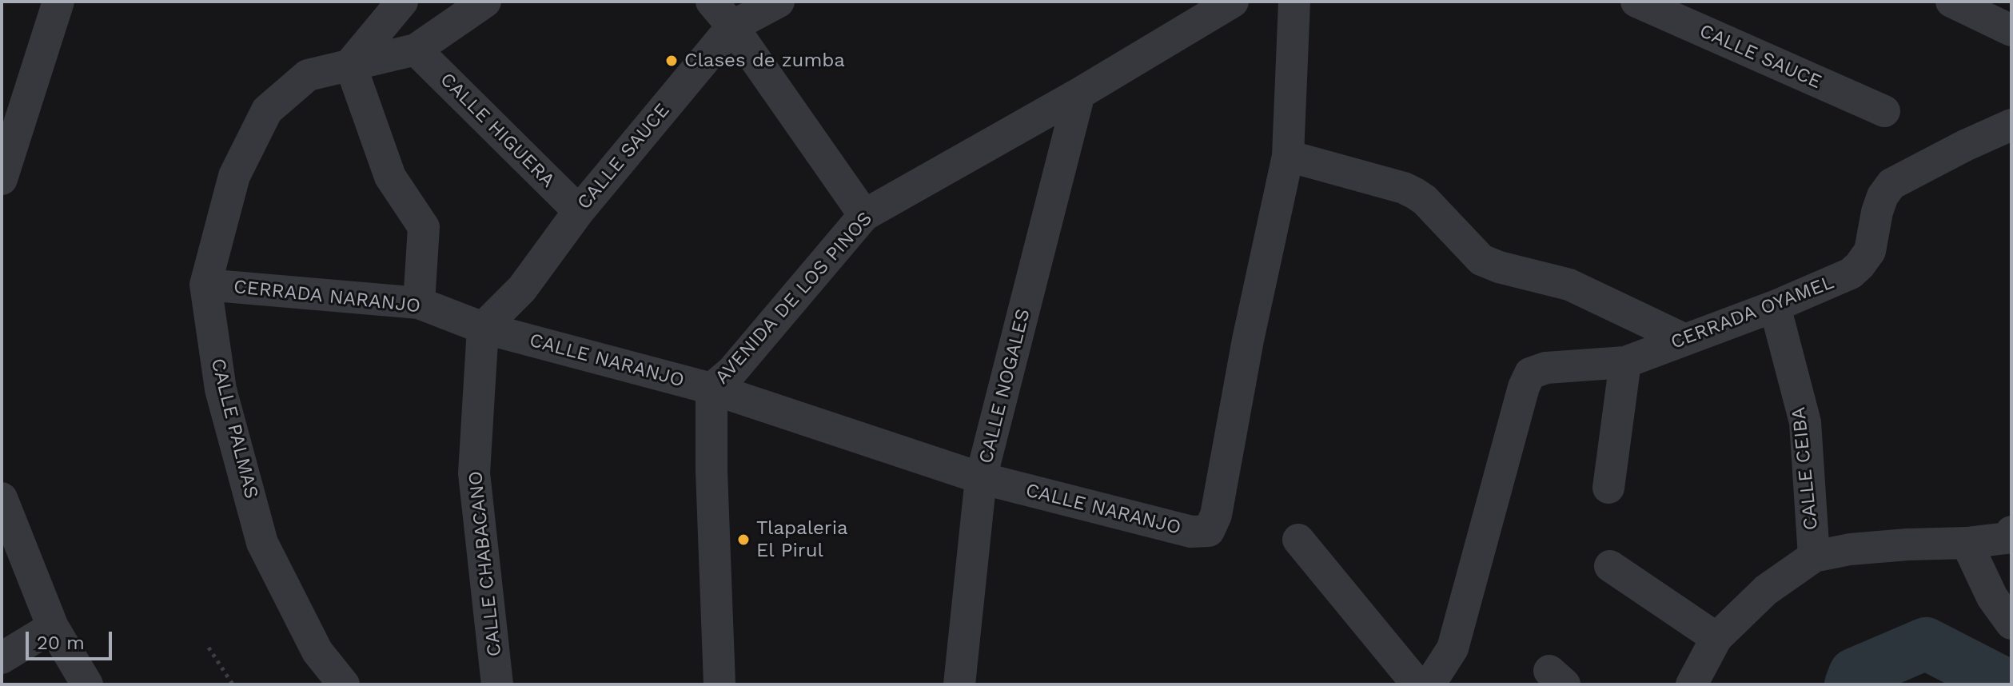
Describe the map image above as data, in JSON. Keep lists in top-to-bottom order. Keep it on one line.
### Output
{"streets":{"street":["CALLE SAUCE","CALLE HIGUERA","CERRADA NARANJO","AVENIDA DE LOS PINOS","CERRADA OYAMEL","CALLE NARANJO","CALLE NOGALES","CALLE PALMAS","CALLE CEIBA","CALLE CHABACANO"]},"crossings":[["CALLE SAUCE","CALLE HIGUERA"],["CALLE SAUCE","CERRADA NARANJO"],["CALLE SAUCE","CALLE NARANJO"],["CALLE SAUCE","CALLE CHABACANO"],["CALLE HIGUERA","CALLE PALMAS"],["CERRADA NARANJO","CALLE NARANJO"],["CERRADA NARANJO","CALLE PALMAS"],["CERRADA NARANJO","CALLE CHABACANO"],["AVENIDA DE LOS PINOS","CALLE NARANJO"],["AVENIDA DE LOS PINOS","CALLE NOGALES"],["CERRADA OYAMEL","CALLE CEIBA"],["CALLE NARANJO","CALLE NOGALES"],["CALLE NARANJO","CALLE CHABACANO"]],"places":["Clases de zumba","Tlapaleria El Pirul"],"scale_bar":"20 m"}
